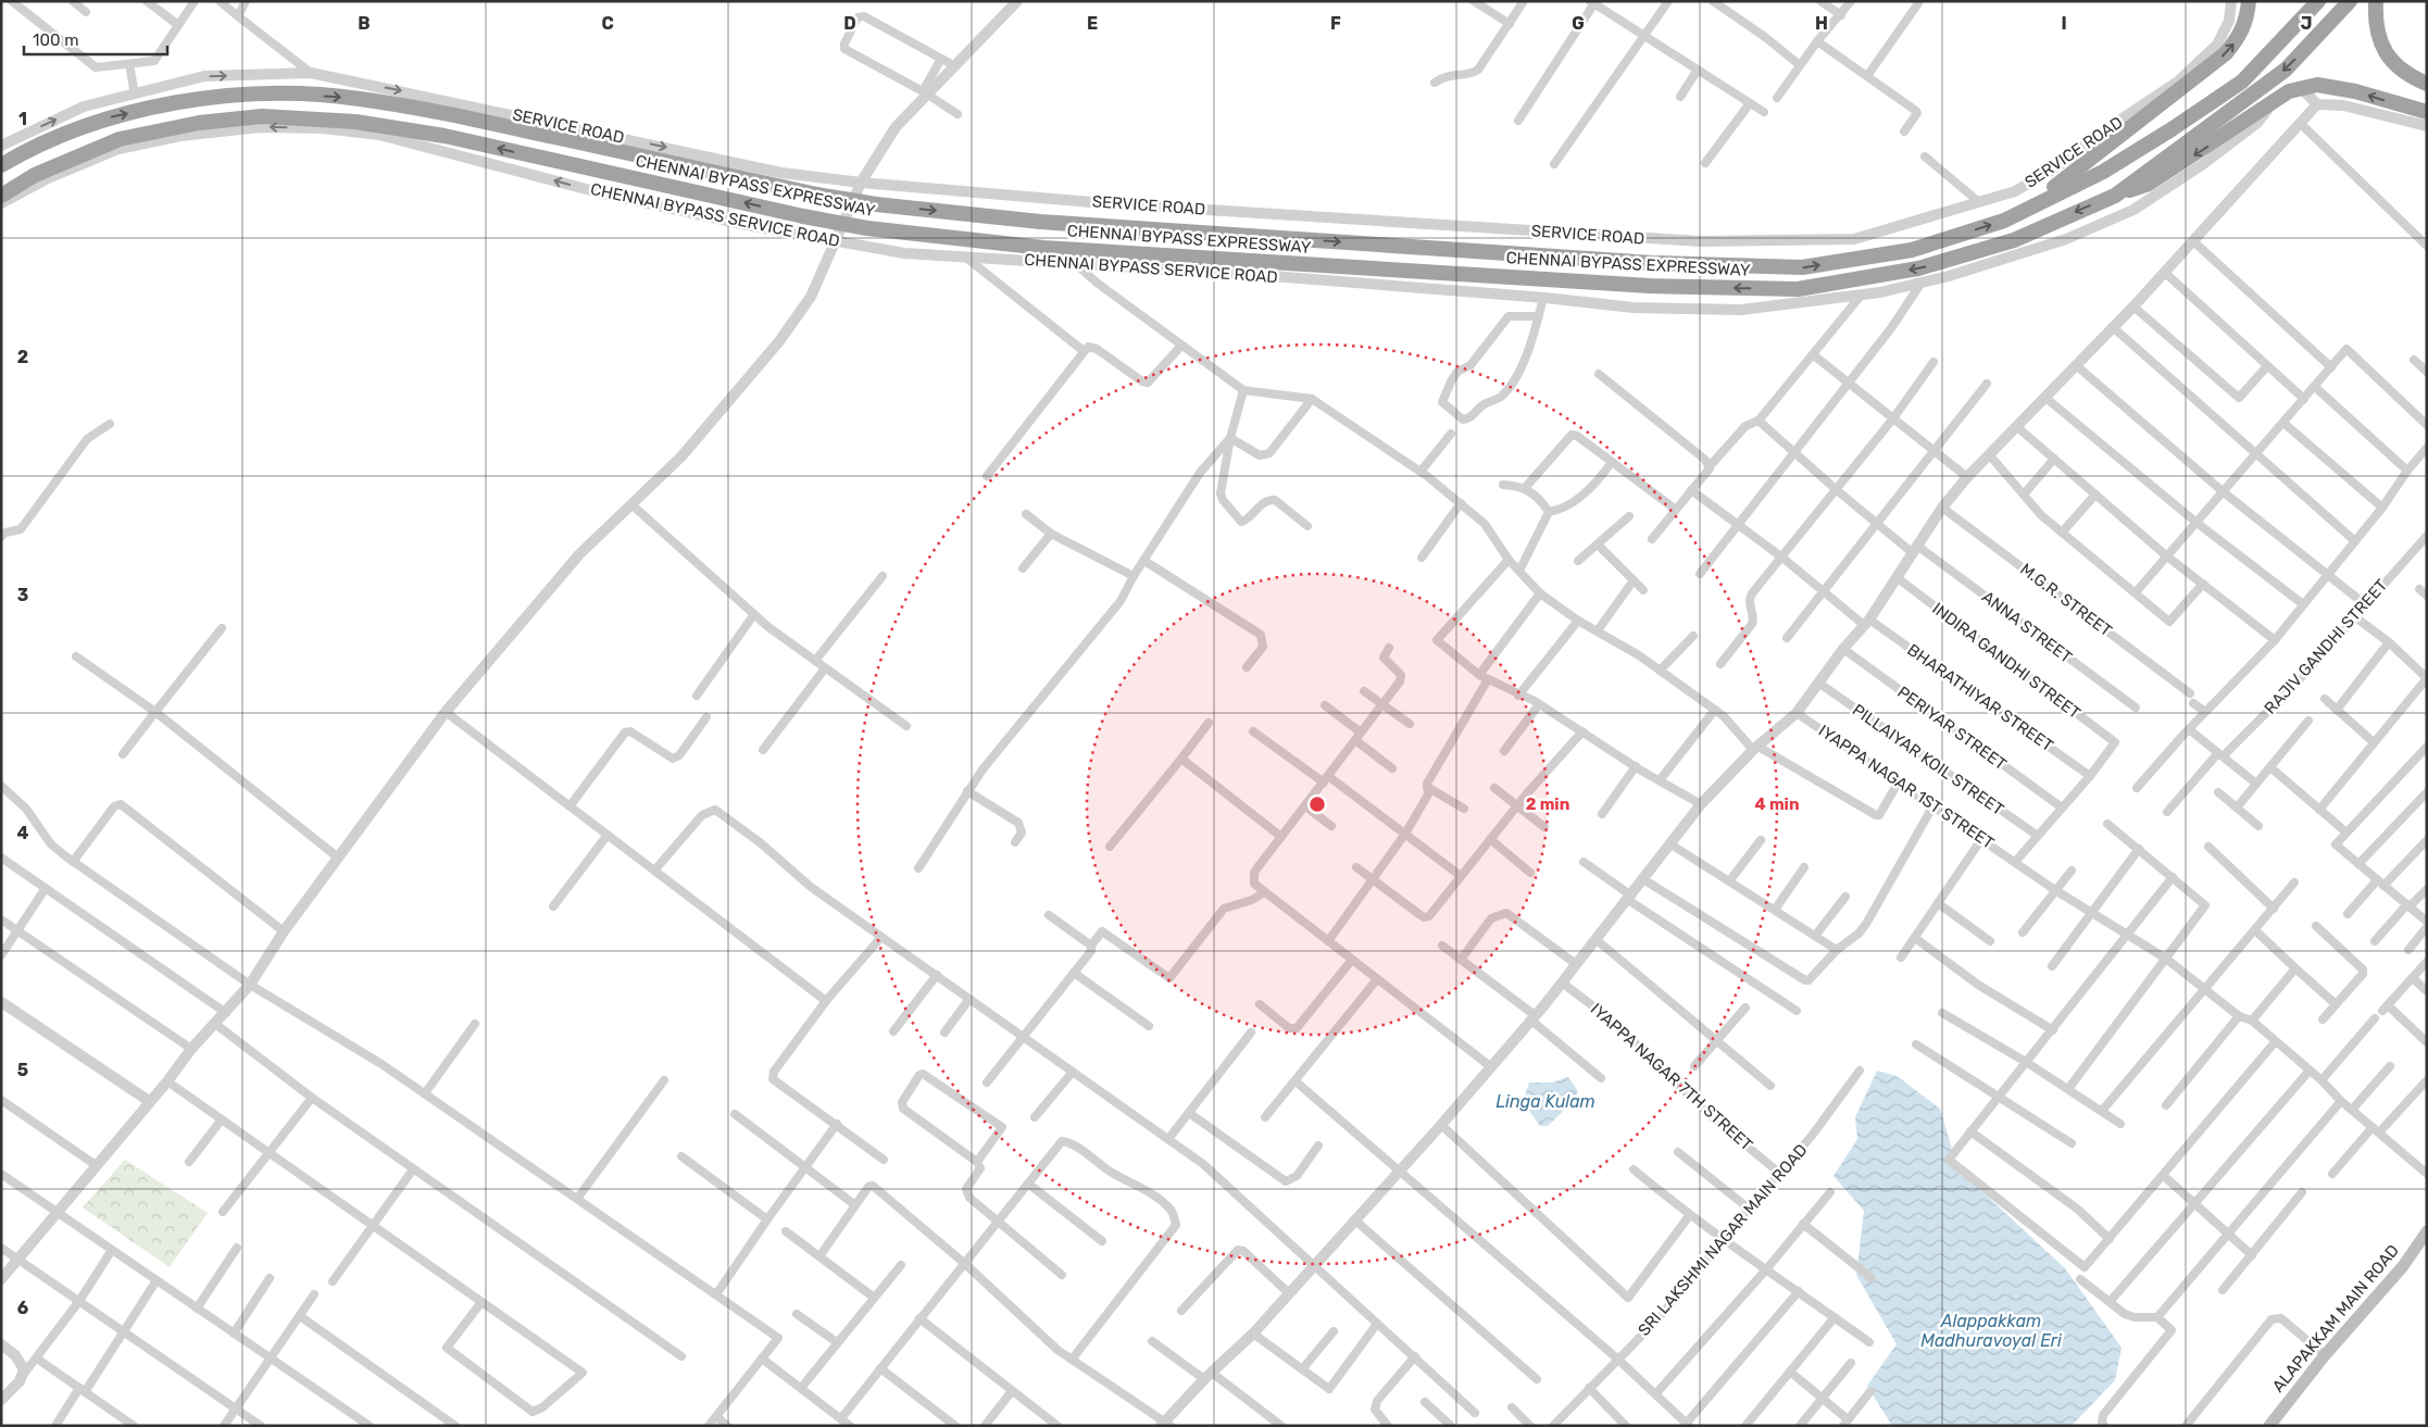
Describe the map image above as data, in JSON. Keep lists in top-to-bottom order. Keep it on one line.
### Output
{"streets":{"highway":["CHENNAI BYPASS EXPRESSWAY"],"main road":["ALAPAKKAM MAIN ROAD"],"street":["SERVICE ROAD","CHENNAI BYPASS SERVICE ROAD","M.G.R. STREET","ANNA STREET","RAJIV GANDHI STREET","INDIRA GANDHI STREET","BHARATHIYAR STREET","PERIYAR STREET","PILLAIYAR KOIL STREET","IYAPPA NAGAR 1ST STREET","IYAPPA NAGAR 7TH STREET","SRI LAKSHMI NAGAR MAIN ROAD"]},"crossings":[["INDIRA GANDHI STREET","BHARATHIYAR STREET"],["IYAPPA NAGAR 7TH STREET","SRI LAKSHMI NAGAR MAIN ROAD"]],"one_way":["SERVICE ROAD","CHENNAI BYPASS SERVICE ROAD"],"water":["Linga Kulam","Alappakkam Madhuravoyal Eri"],"scale_bar":"100 m","grid":{"columns":["B","C","D","E","F","G","H","I","J"],"rows":["1","2","3","4","5","6"]},"rings":["2 min","4 min"]}
